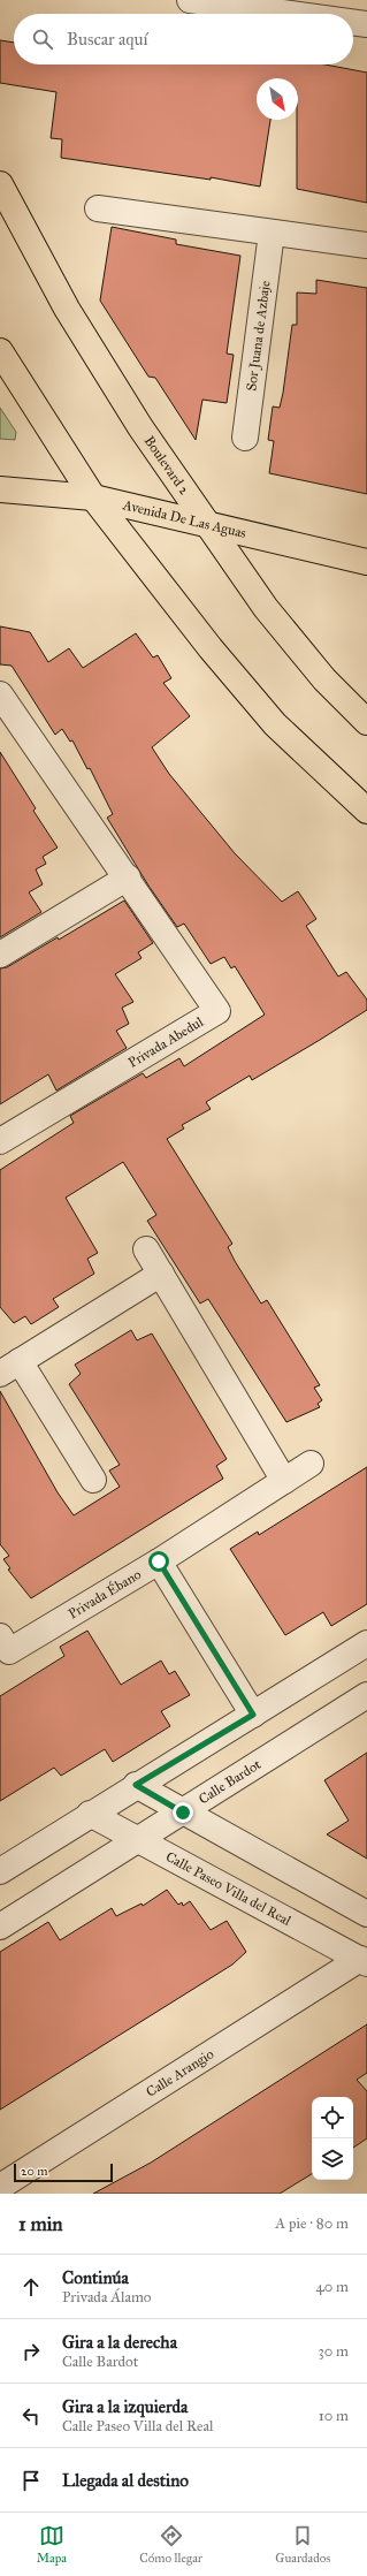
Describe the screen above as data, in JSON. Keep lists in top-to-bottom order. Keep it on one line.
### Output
{"streets":{"main road":["Boulevard 2","Avenida De Las Aguas"],"street":["Sor Juana de Azbaje","Privada Abedul","Privada Ébano","Calle Bardot","Calle Paseo Villa del Real","Calle Arangio"]},"crossings":[["Boulevard 2","Avenida De Las Aguas"],["Calle Bardot","Calle Paseo Villa del Real"],["Calle Paseo Villa del Real","Calle Arangio"]],"scale_bar":"20 m","north":"bottom right","page":{"search":"Buscar aquí","scale":"20 m","heading":["1 min","A pie · 80 m"],"list":[["Continúa","Privada Álamo","40 m"],["Gira a la derecha","Calle Bardot","30 m"],["Gira a la izquierda","Calle Paseo Villa del Real","10 m"],"Llegada al destino"],"nav":["Mapa","Cómo llegar","Guardados"]}}
